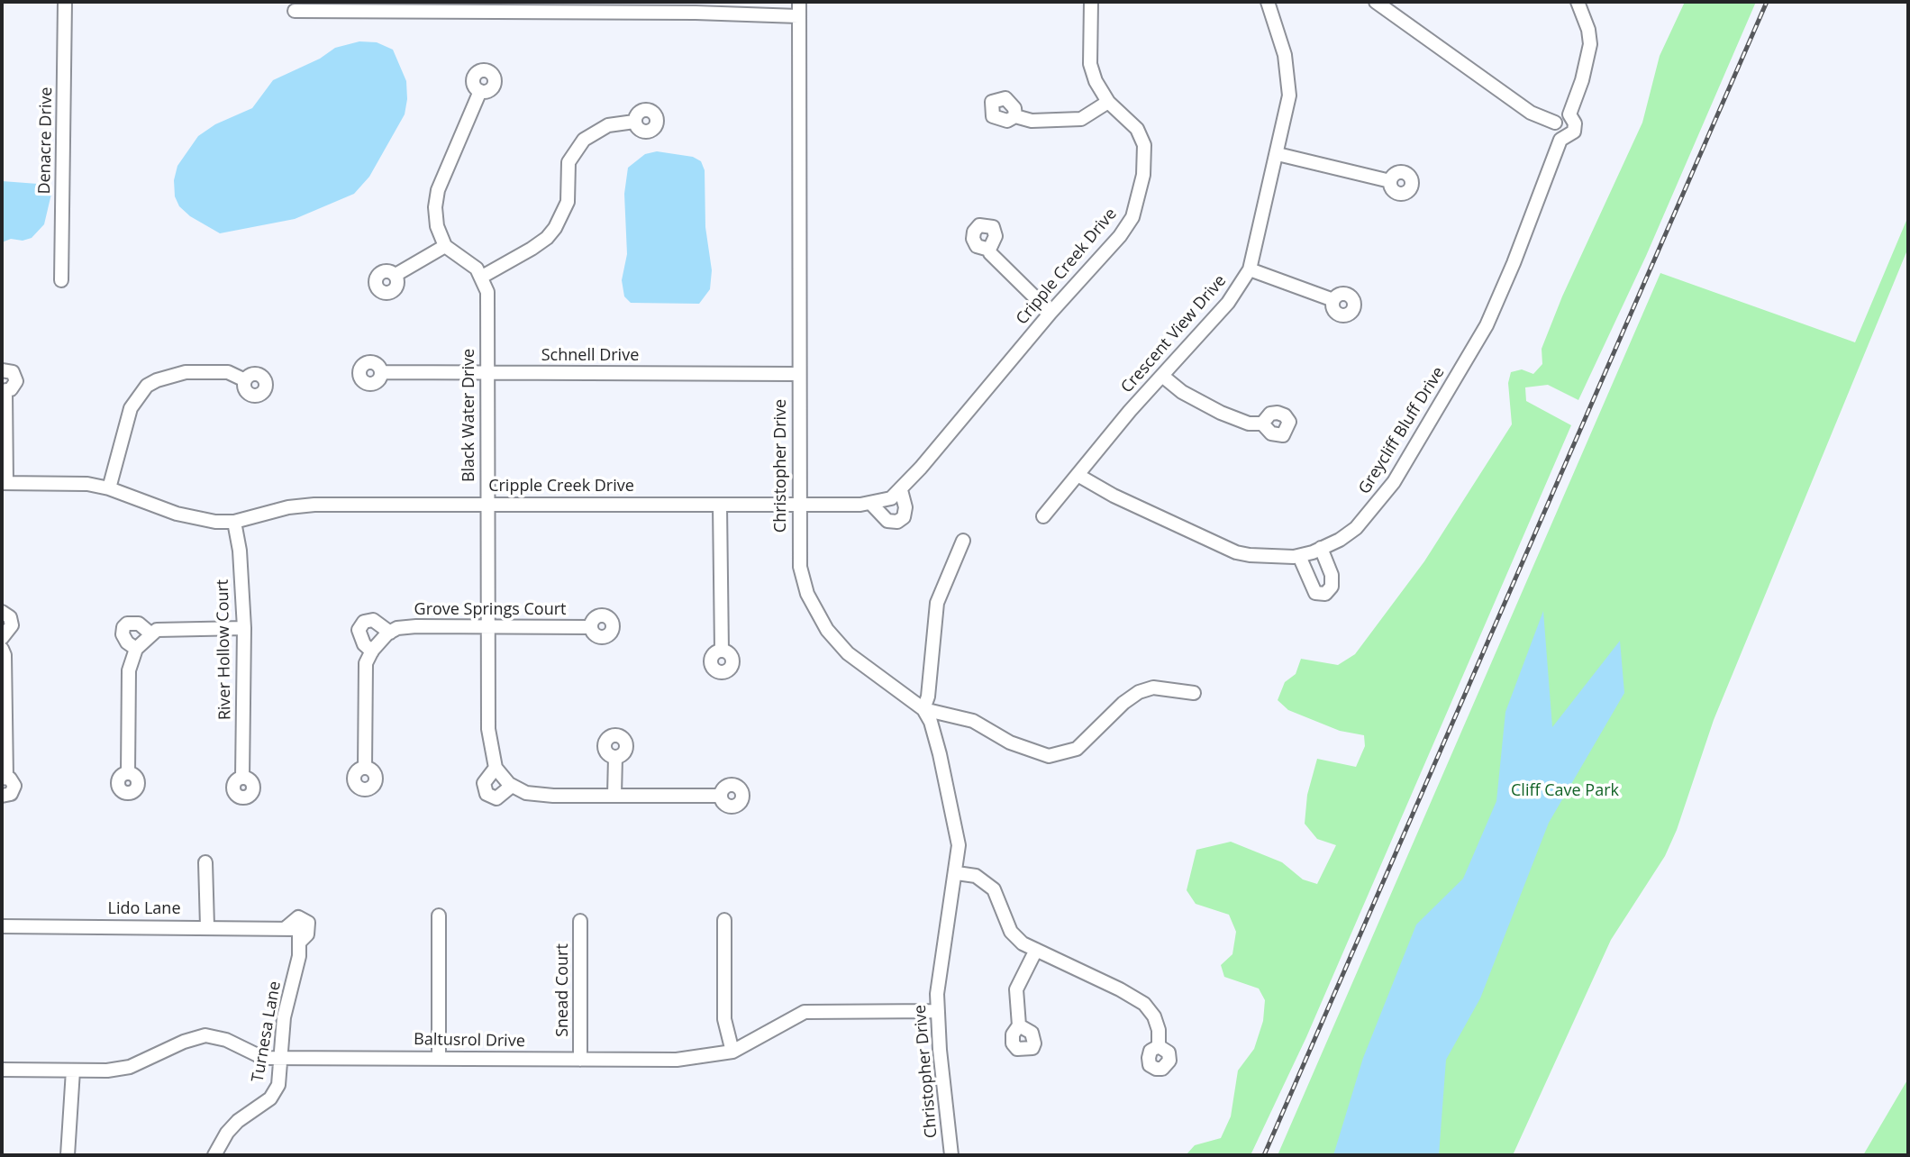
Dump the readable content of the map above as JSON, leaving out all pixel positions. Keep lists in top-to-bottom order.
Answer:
{
  "streets": {
    "street": [
      "Denacre Drive",
      "Cripple Creek Drive",
      "Crescent View Drive",
      "Schnell Drive",
      "Black Water Drive",
      "Greycliff Bluff Drive",
      "Christopher Drive",
      "Grove Springs Court",
      "River Hollow Court",
      "Lido Lane",
      "Snead Court",
      "Turnesa Lane",
      "Baltusrol Drive"
    ]
  },
  "crossings": [
    ["Cripple Creek Drive", "Black Water Drive"],
    ["Cripple Creek Drive", "Christopher Drive"],
    ["Cripple Creek Drive", "River Hollow Court"],
    ["Crescent View Drive", "Greycliff Bluff Drive"],
    ["Schnell Drive", "Black Water Drive"],
    ["Schnell Drive", "Christopher Drive"],
    ["Black Water Drive", "Grove Springs Court"],
    ["Christopher Drive", "Baltusrol Drive"],
    ["Lido Lane", "Turnesa Lane"],
    ["Snead Court", "Baltusrol Drive"],
    ["Turnesa Lane", "Baltusrol Drive"]
  ],
  "parks": ["Cliff Cave Park"]
}
